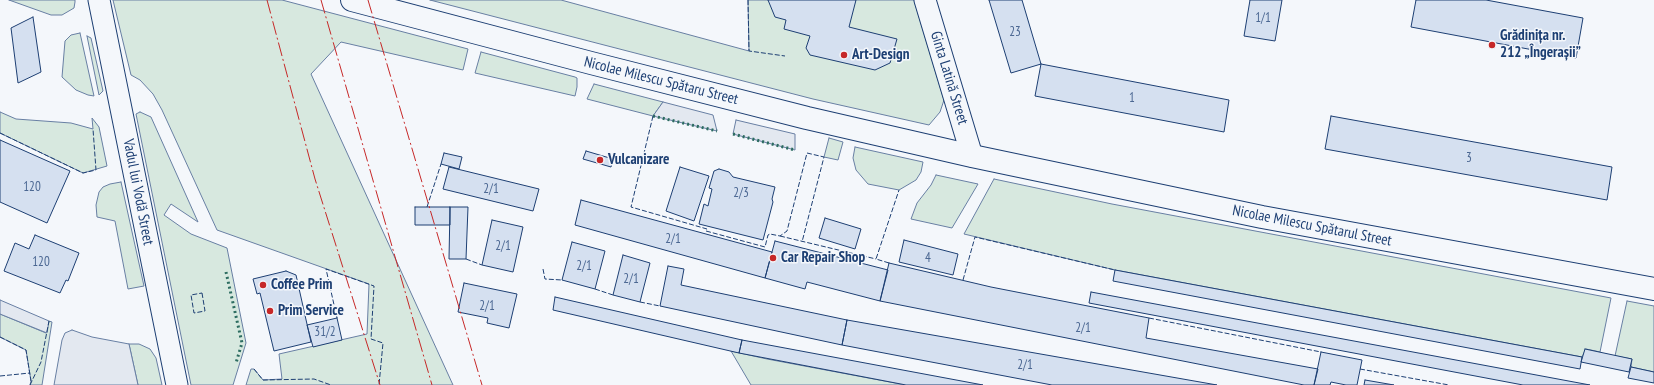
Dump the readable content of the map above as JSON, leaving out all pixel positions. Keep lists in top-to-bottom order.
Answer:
{
  "streets": {
    "main road": [
      "Ginta Latină Street",
      "Nicolae Milescu Spătaru Street",
      "Vadul lui Vodă Street",
      "Nicolae Milescu Spătarul Street"
    ]
  },
  "crossings": [
    ["Ginta Latină Street", "Nicolae Milescu Spătaru Street"],
    ["Ginta Latină Street", "Nicolae Milescu Spătarul Street"],
    ["Nicolae Milescu Spătaru Street", "Nicolae Milescu Spătarul Street"]
  ],
  "places": [
    "Grădinița nr. 212 „Îngerașii”",
    "Art-Design",
    "Vulcanizare",
    "Car Repair Shop",
    "Coffee Prim",
    "Prim Service"
  ],
  "house_numbers": [
    "1/1",
    "23",
    "1",
    "3",
    "120",
    "2/1",
    "2/3",
    "2/1",
    "2/1",
    "4",
    "120",
    "2/1",
    "2/1",
    "2/1",
    "2/1",
    "31/2",
    "2/1"
  ]
}
